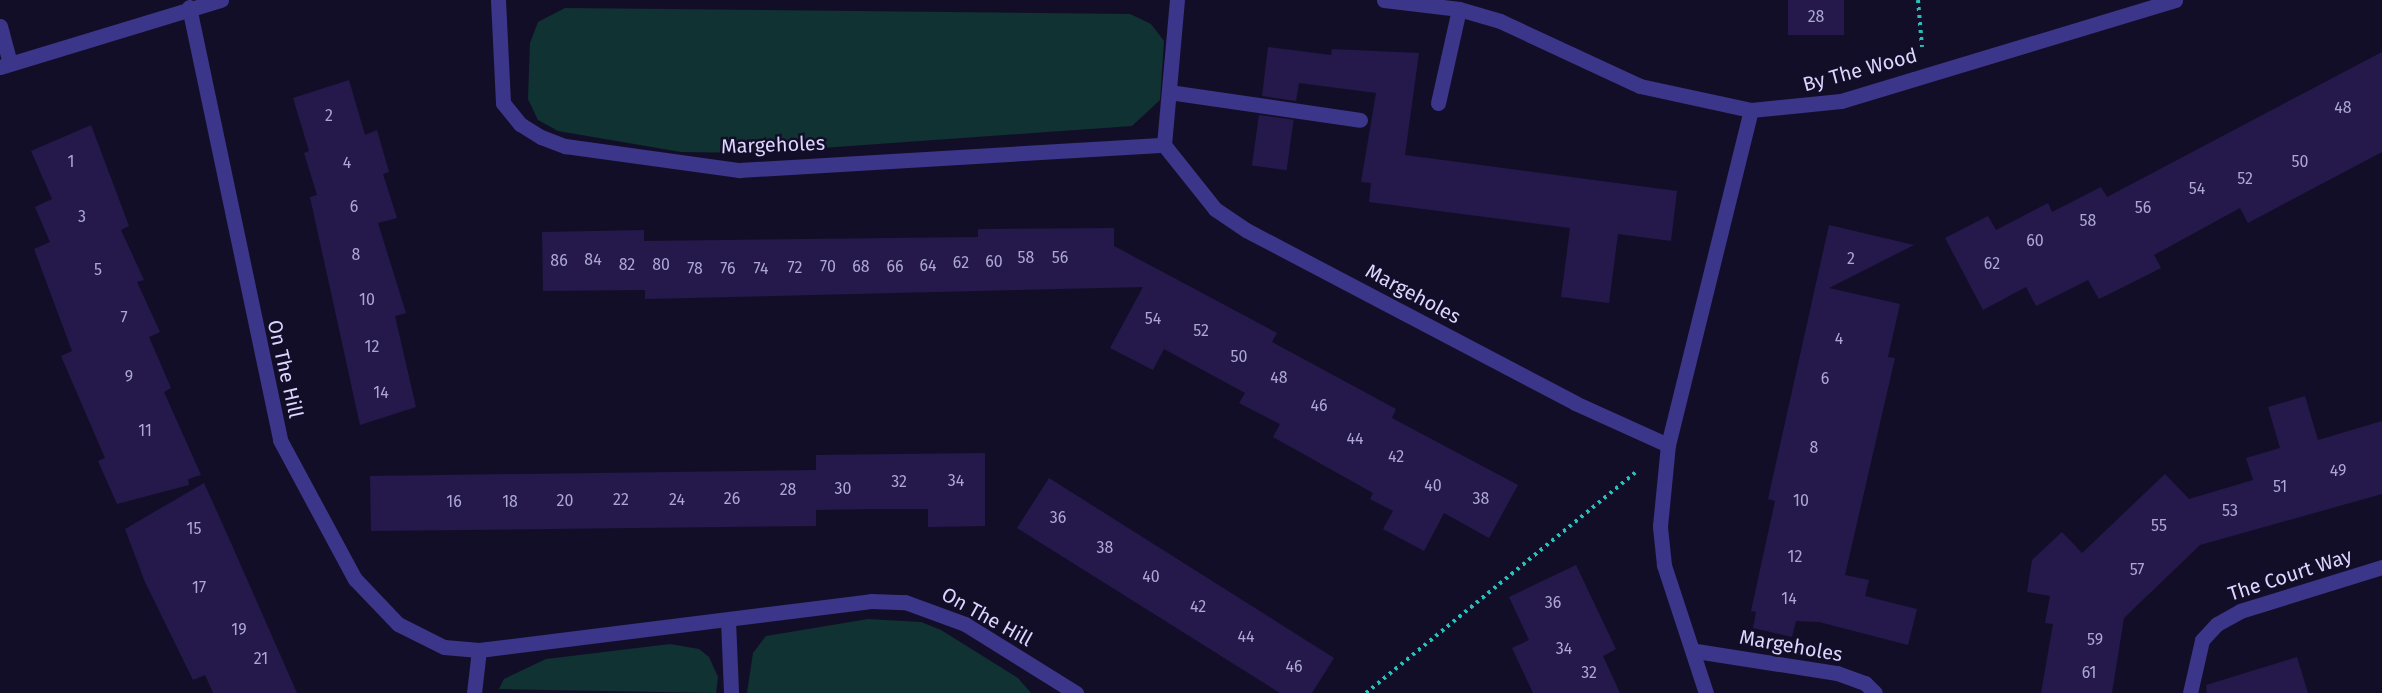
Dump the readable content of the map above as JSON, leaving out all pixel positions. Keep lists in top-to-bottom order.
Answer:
{
  "streets": {
    "street": [
      "By The Wood",
      "Margeholes",
      "On The Hill",
      "The Court Way"
    ]
  },
  "house_numbers": [
    "28",
    "48",
    "2",
    "1",
    "50",
    "4",
    "52",
    "54",
    "6",
    "56",
    "3",
    "58",
    "60",
    "8",
    "58",
    "56",
    "2",
    "84",
    "86",
    "60",
    "62",
    "62",
    "82",
    "80",
    "64",
    "70",
    "68",
    "66",
    "72",
    "78",
    "76",
    "74",
    "5",
    "10",
    "7",
    "54",
    "52",
    "4",
    "12",
    "50",
    "9",
    "48",
    "6",
    "14",
    "46",
    "11",
    "44",
    "8",
    "42",
    "49",
    "34",
    "32",
    "40",
    "51",
    "30",
    "28",
    "26",
    "38",
    "22",
    "24",
    "20",
    "10",
    "16",
    "18",
    "53",
    "36",
    "55",
    "15",
    "38",
    "12",
    "57",
    "40",
    "17",
    "14",
    "36",
    "42",
    "19",
    "44",
    "59",
    "34",
    "21",
    "46",
    "32",
    "61"
  ]
}
